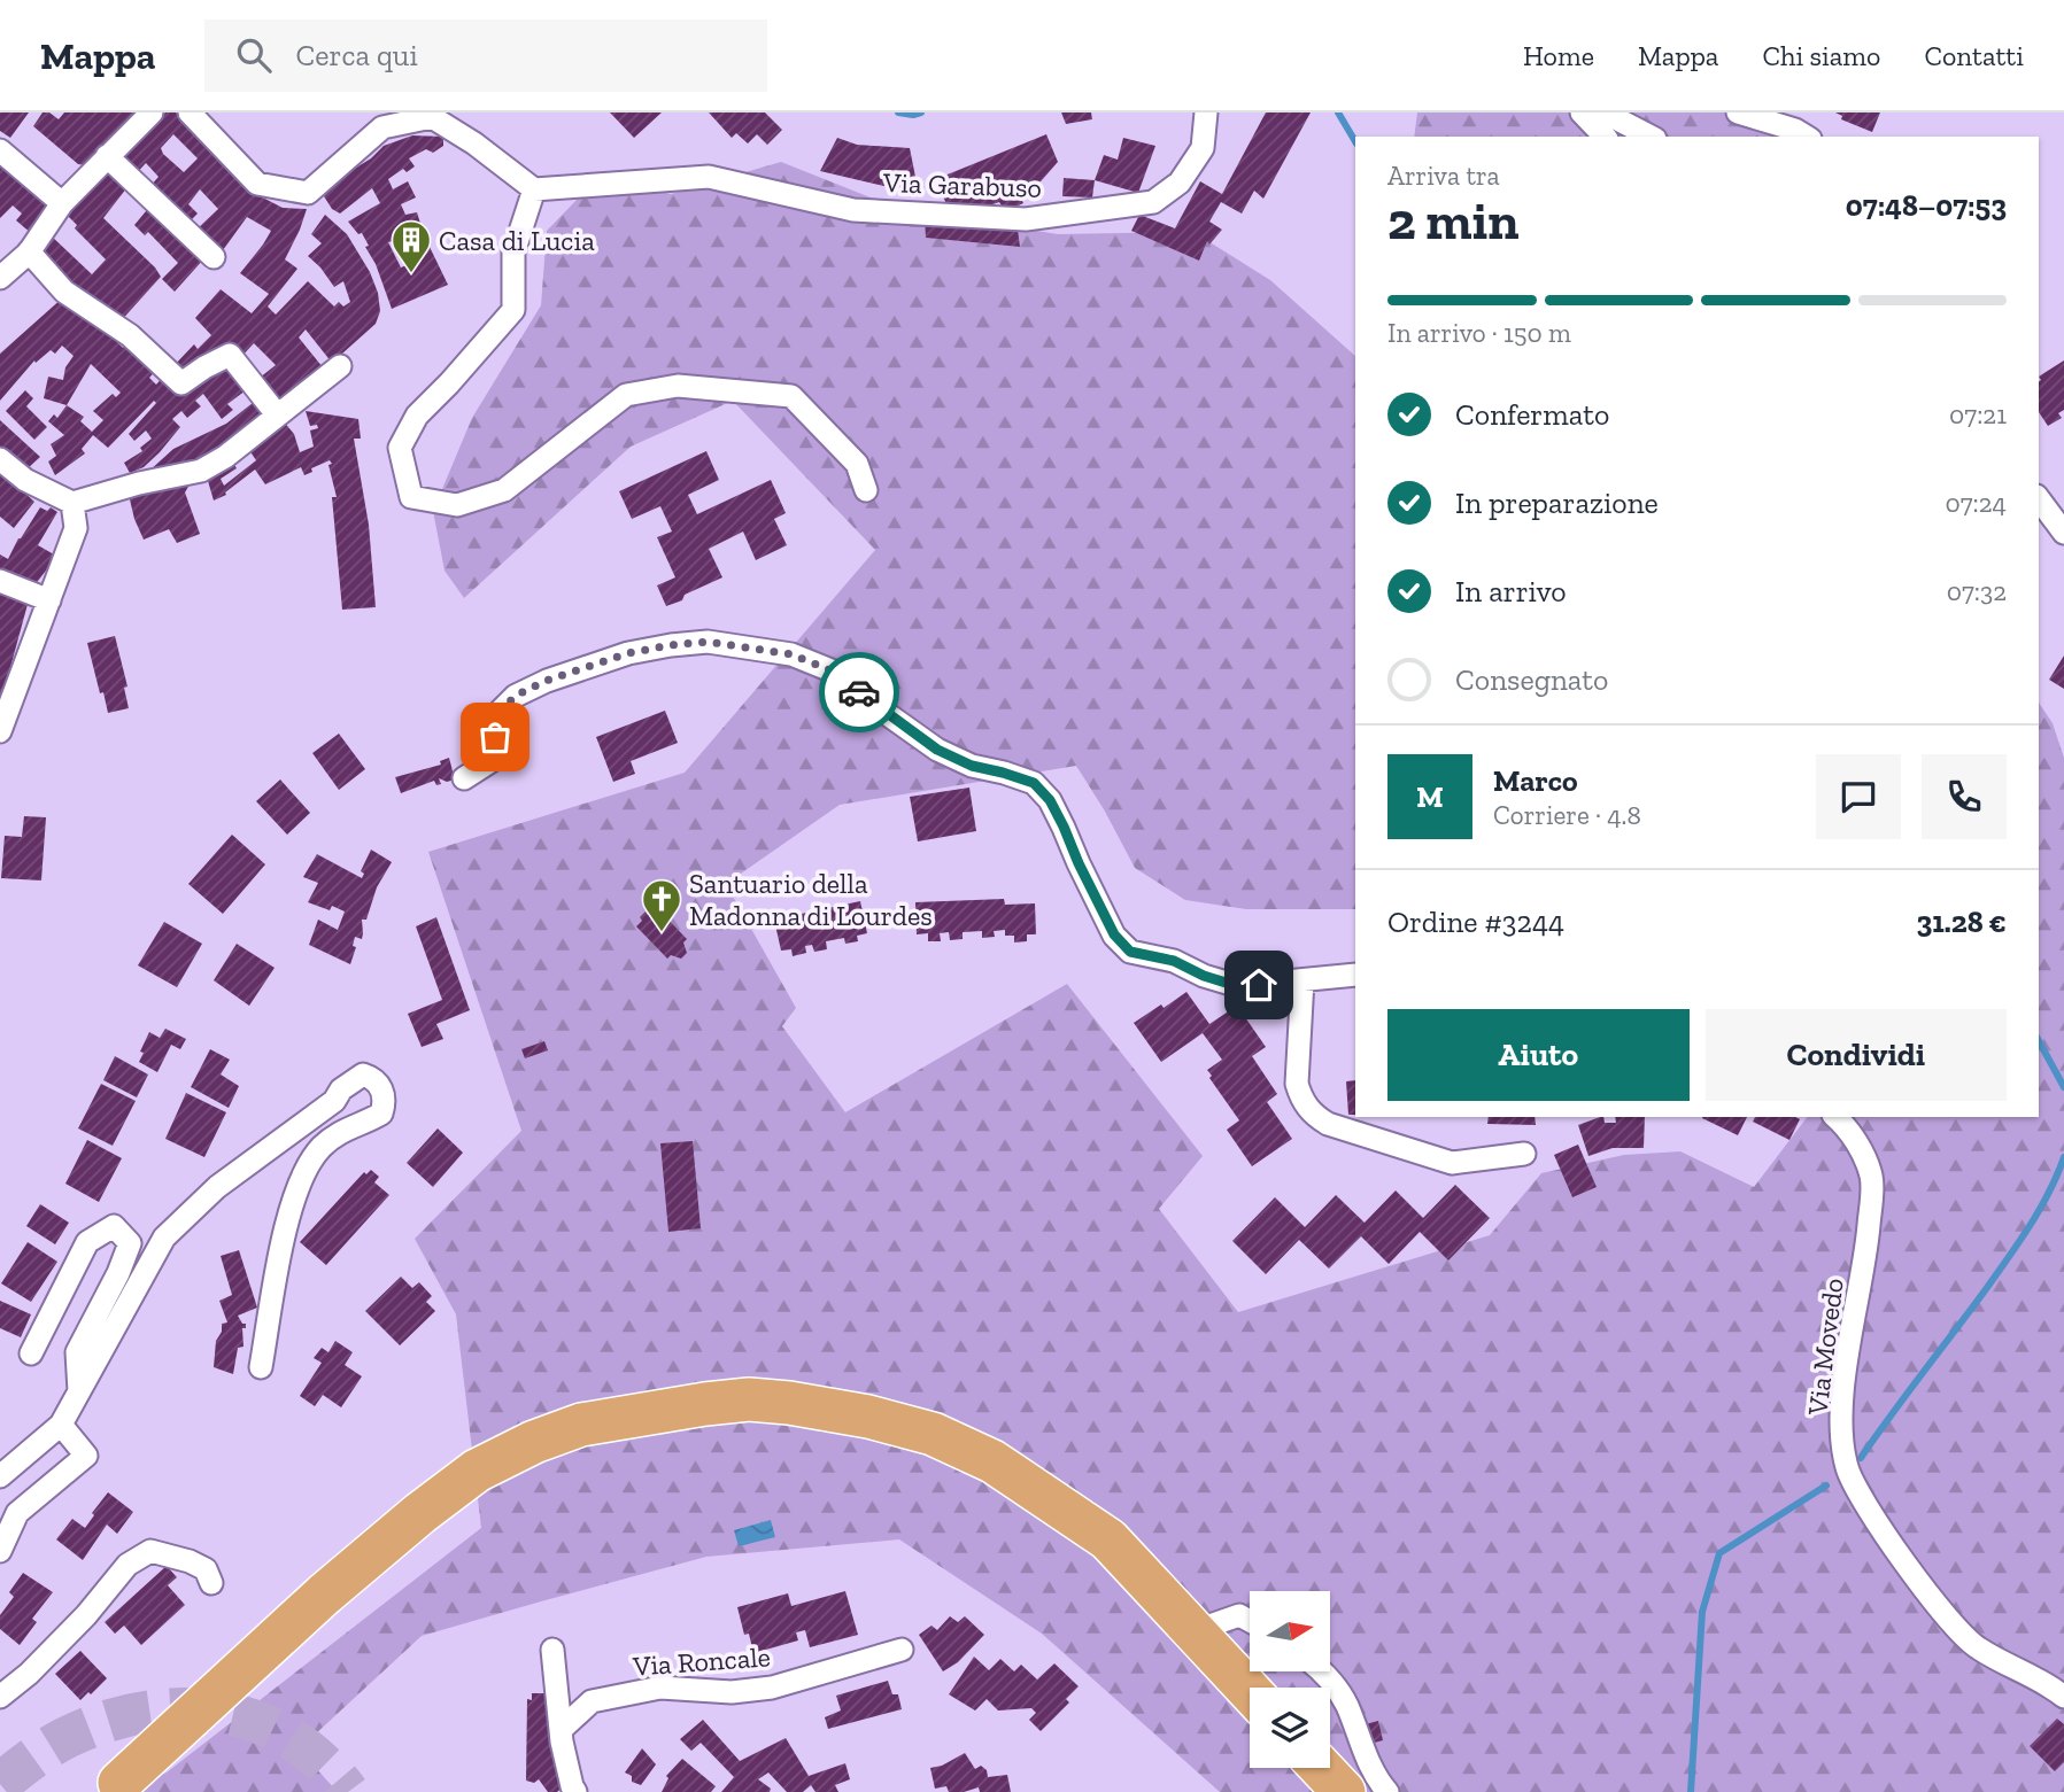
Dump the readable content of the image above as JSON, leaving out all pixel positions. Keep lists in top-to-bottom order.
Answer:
{
  "streets": {
    "street": ["Via Garabuso", "Via Movedo", "Via Roncale"]
  },
  "places": {
    "building": ["Casa di Lucia"],
    "church": ["Santuario della Madonna di Lourdes"]
  },
  "north": "right",
  "page": {
    "header": "Mappa",
    "search": "Cerca qui",
    "nav": [
      "Home",
      "Mappa",
      "Chi siamo",
      "Contatti"
    ],
    "heading": ["2 min", "Arriva tra", "07:48–07:53"],
    "panel": [
      "Marco",
      "Corriere · 4.8",
      "Ordine #3244",
      "31.28 €"
    ],
    "bar": "In arrivo · 150 m",
    "list": [
      ["Confermato", "07:21"],
      ["In preparazione", "07:24"],
      ["In arrivo", "07:32"],
      "Consegnato"
    ],
    "round": "M",
    "buttons": ["Aiuto", "Condividi"]
  }
}
